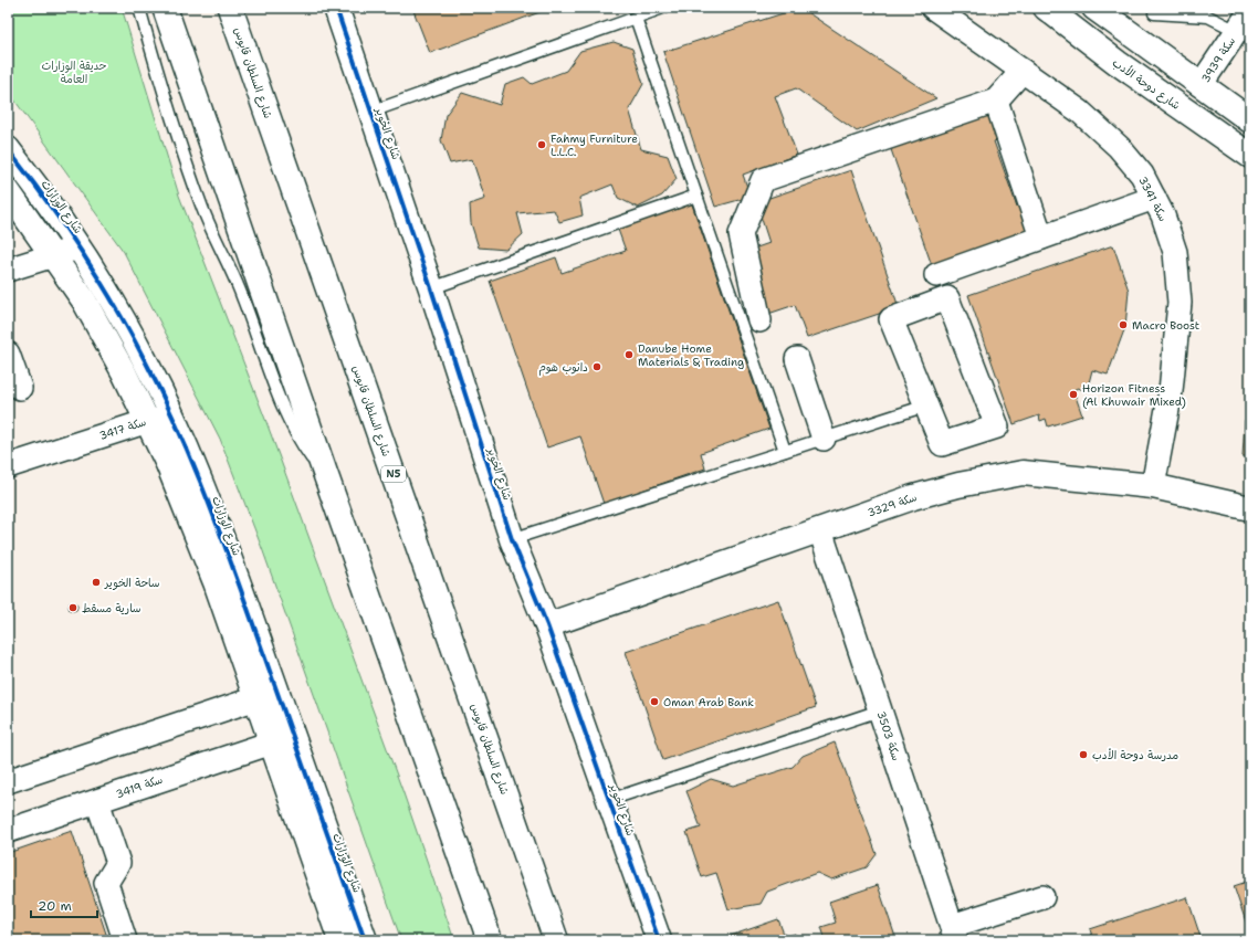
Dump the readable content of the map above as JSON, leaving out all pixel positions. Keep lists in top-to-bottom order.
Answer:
{
  "streets": {
    "main road": [
      "شارع السلطان قابوس",
      "شارع دوحة الأدب",
      "شارع الخوير",
      "شارع الوزارات",
      "N5",
      "سكة 3329"
    ],
    "street": [
      "سكة 3939",
      "سكة 3341",
      "سكة 3417",
      "سكة 3503",
      "سكة 3419"
    ]
  },
  "crossings": [
    ["شارع الخوير", "سكة 3329"],
    ["سكة 3341", "سكة 3329"],
    ["شارع الوزارات", "سكة 3417"],
    ["سكة 3329", "سكة 3503"]
  ],
  "parks": ["حديقة الوزارات العامة"],
  "places": [
    "Fahmy Furniture L.L.C.",
    "Macro Boost",
    "Danube Home Materials & Trading",
    "دانوب هوم",
    "Horizon Fitness (Al Khuwair Mixed)",
    "ساحة الخوير",
    "سارية مسقط",
    "Oman Arab Bank",
    "مدرسة دوحة الأدب"
  ],
  "scale_bar": "20 m"
}
